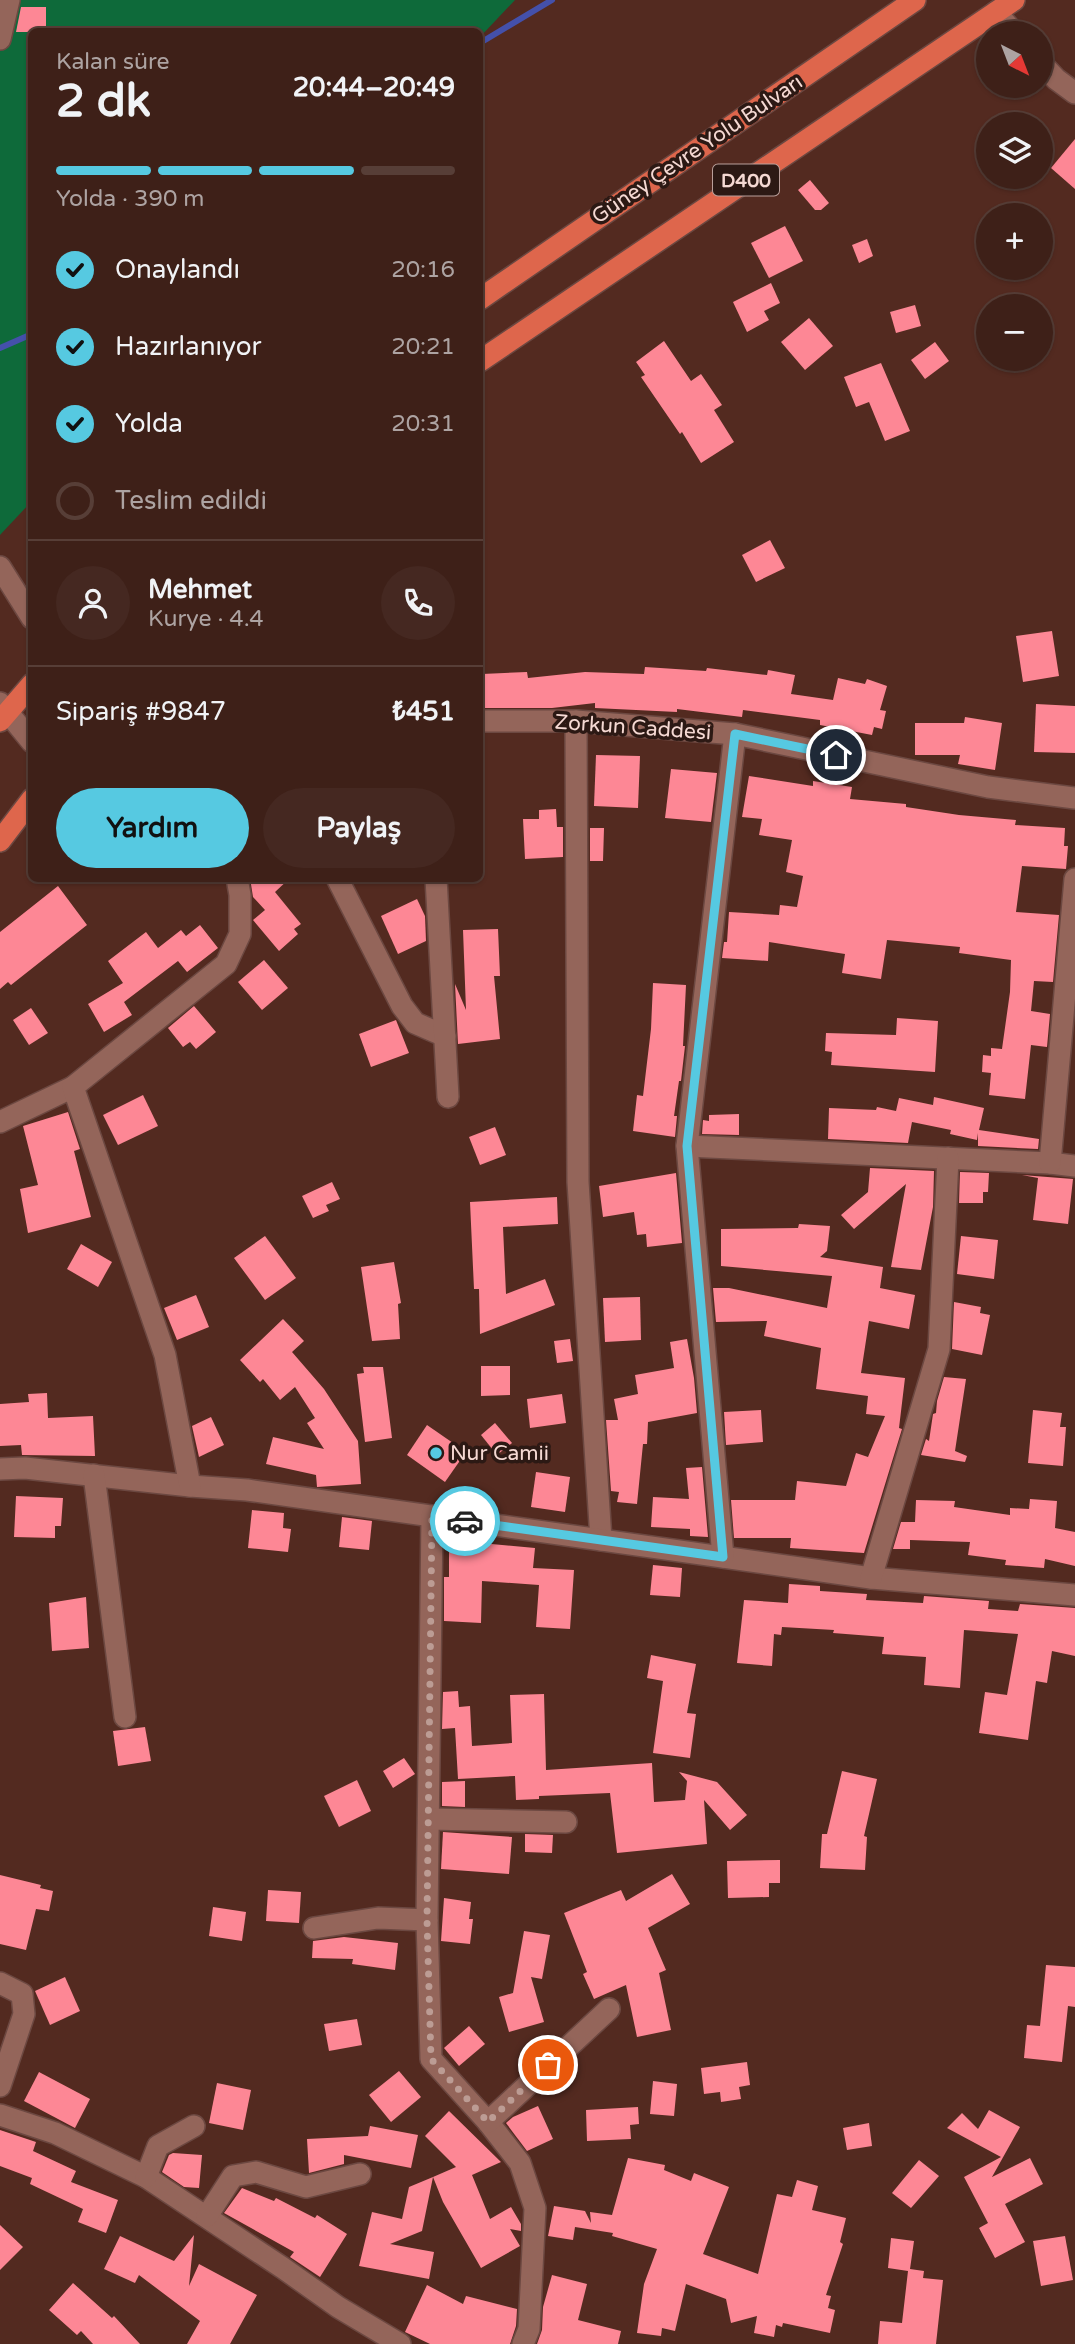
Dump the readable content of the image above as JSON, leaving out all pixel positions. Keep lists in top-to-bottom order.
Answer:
{
  "streets": {
    "highway": ["Güney Çevre Yolu Bulvarı", "D400"],
    "street": ["Zorkun Caddesi"]
  },
  "places": ["Nur Camii"],
  "north": "bottom right",
  "page": {
    "map_buttons": ["+", "−"],
    "heading": ["2 dk", "Kalan süre", "20:44–20:49"],
    "panel": [
      "Mehmet",
      "Kurye · 4.4",
      "Sipariş #9847",
      "₺451"
    ],
    "bar": "Yolda · 390 m",
    "list": [
      ["Onaylandı", "20:16"],
      ["Hazırlanıyor", "20:21"],
      ["Yolda", "20:31"],
      "Teslim edildi"
    ],
    "buttons": ["Yardım", "Paylaş"]
  }
}
